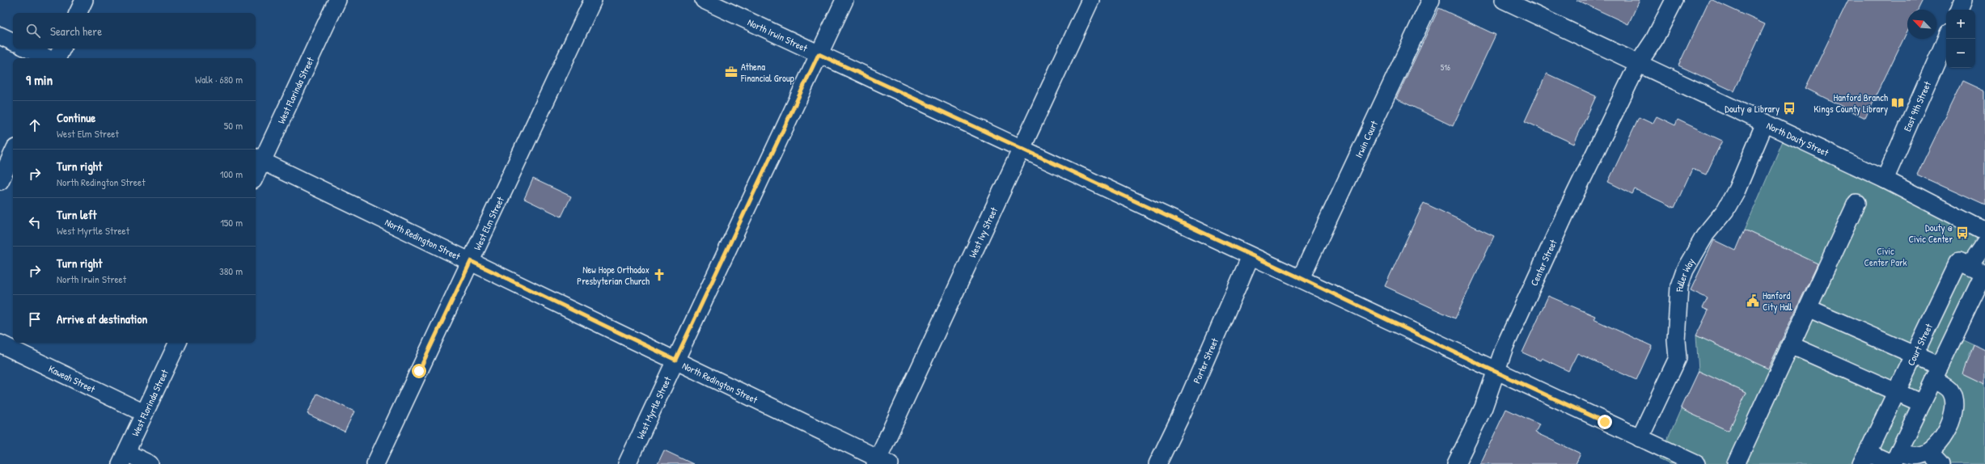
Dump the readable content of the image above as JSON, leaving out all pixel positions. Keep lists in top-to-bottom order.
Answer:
{
  "streets": {
    "street": [
      "North Irwin Street",
      "West Florinda Street",
      "East 9th Street",
      "Irwin Court",
      "North Douty Street",
      "West Elm Street",
      "West Ivy Street",
      "North Redington Street",
      "Center Street",
      "Fuller Way",
      "Court Street",
      "Porter Street",
      "Kaweah Street",
      "West Myrtle Street"
    ]
  },
  "crossings": [
    ["North Irwin Street", "Irwin Court"],
    ["North Irwin Street", "West Ivy Street"],
    ["North Irwin Street", "Center Street"],
    ["North Irwin Street", "Fuller Way"],
    ["North Irwin Street", "Porter Street"],
    ["North Irwin Street", "West Myrtle Street"],
    ["West Florinda Street", "North Redington Street"],
    ["West Florinda Street", "Kaweah Street"],
    ["East 9th Street", "North Douty Street"],
    ["North Douty Street", "Center Street"],
    ["North Douty Street", "Fuller Way"],
    ["West Elm Street", "North Redington Street"],
    ["West Ivy Street", "North Redington Street"],
    ["North Redington Street", "West Myrtle Street"]
  ],
  "parks": ["Civic Center Park"],
  "places": {
    "office": ["Athena Financial Group"],
    "library": ["Hanford Branch Kings County Library"],
    "bus stop": ["Douty @ Library", "Douty @ Civic Center"],
    "church": ["New Hope Orthodox Presbyterian Church"],
    "public building": ["Hanford City Hall"]
  },
  "house_numbers": ["516"],
  "north": "top left",
  "page": {
    "map_buttons": ["+", "−"],
    "search": "Search here",
    "heading": ["9 min", "Walk · 680 m"],
    "list": [
      ["Continue", "West Elm Street", "50 m"],
      ["Turn right", "North Redington Street", "100 m"],
      ["Turn left", "West Myrtle Street", "150 m"],
      ["Turn right", "North Irwin Street", "380 m"],
      "Arrive at destination"
    ]
  }
}
